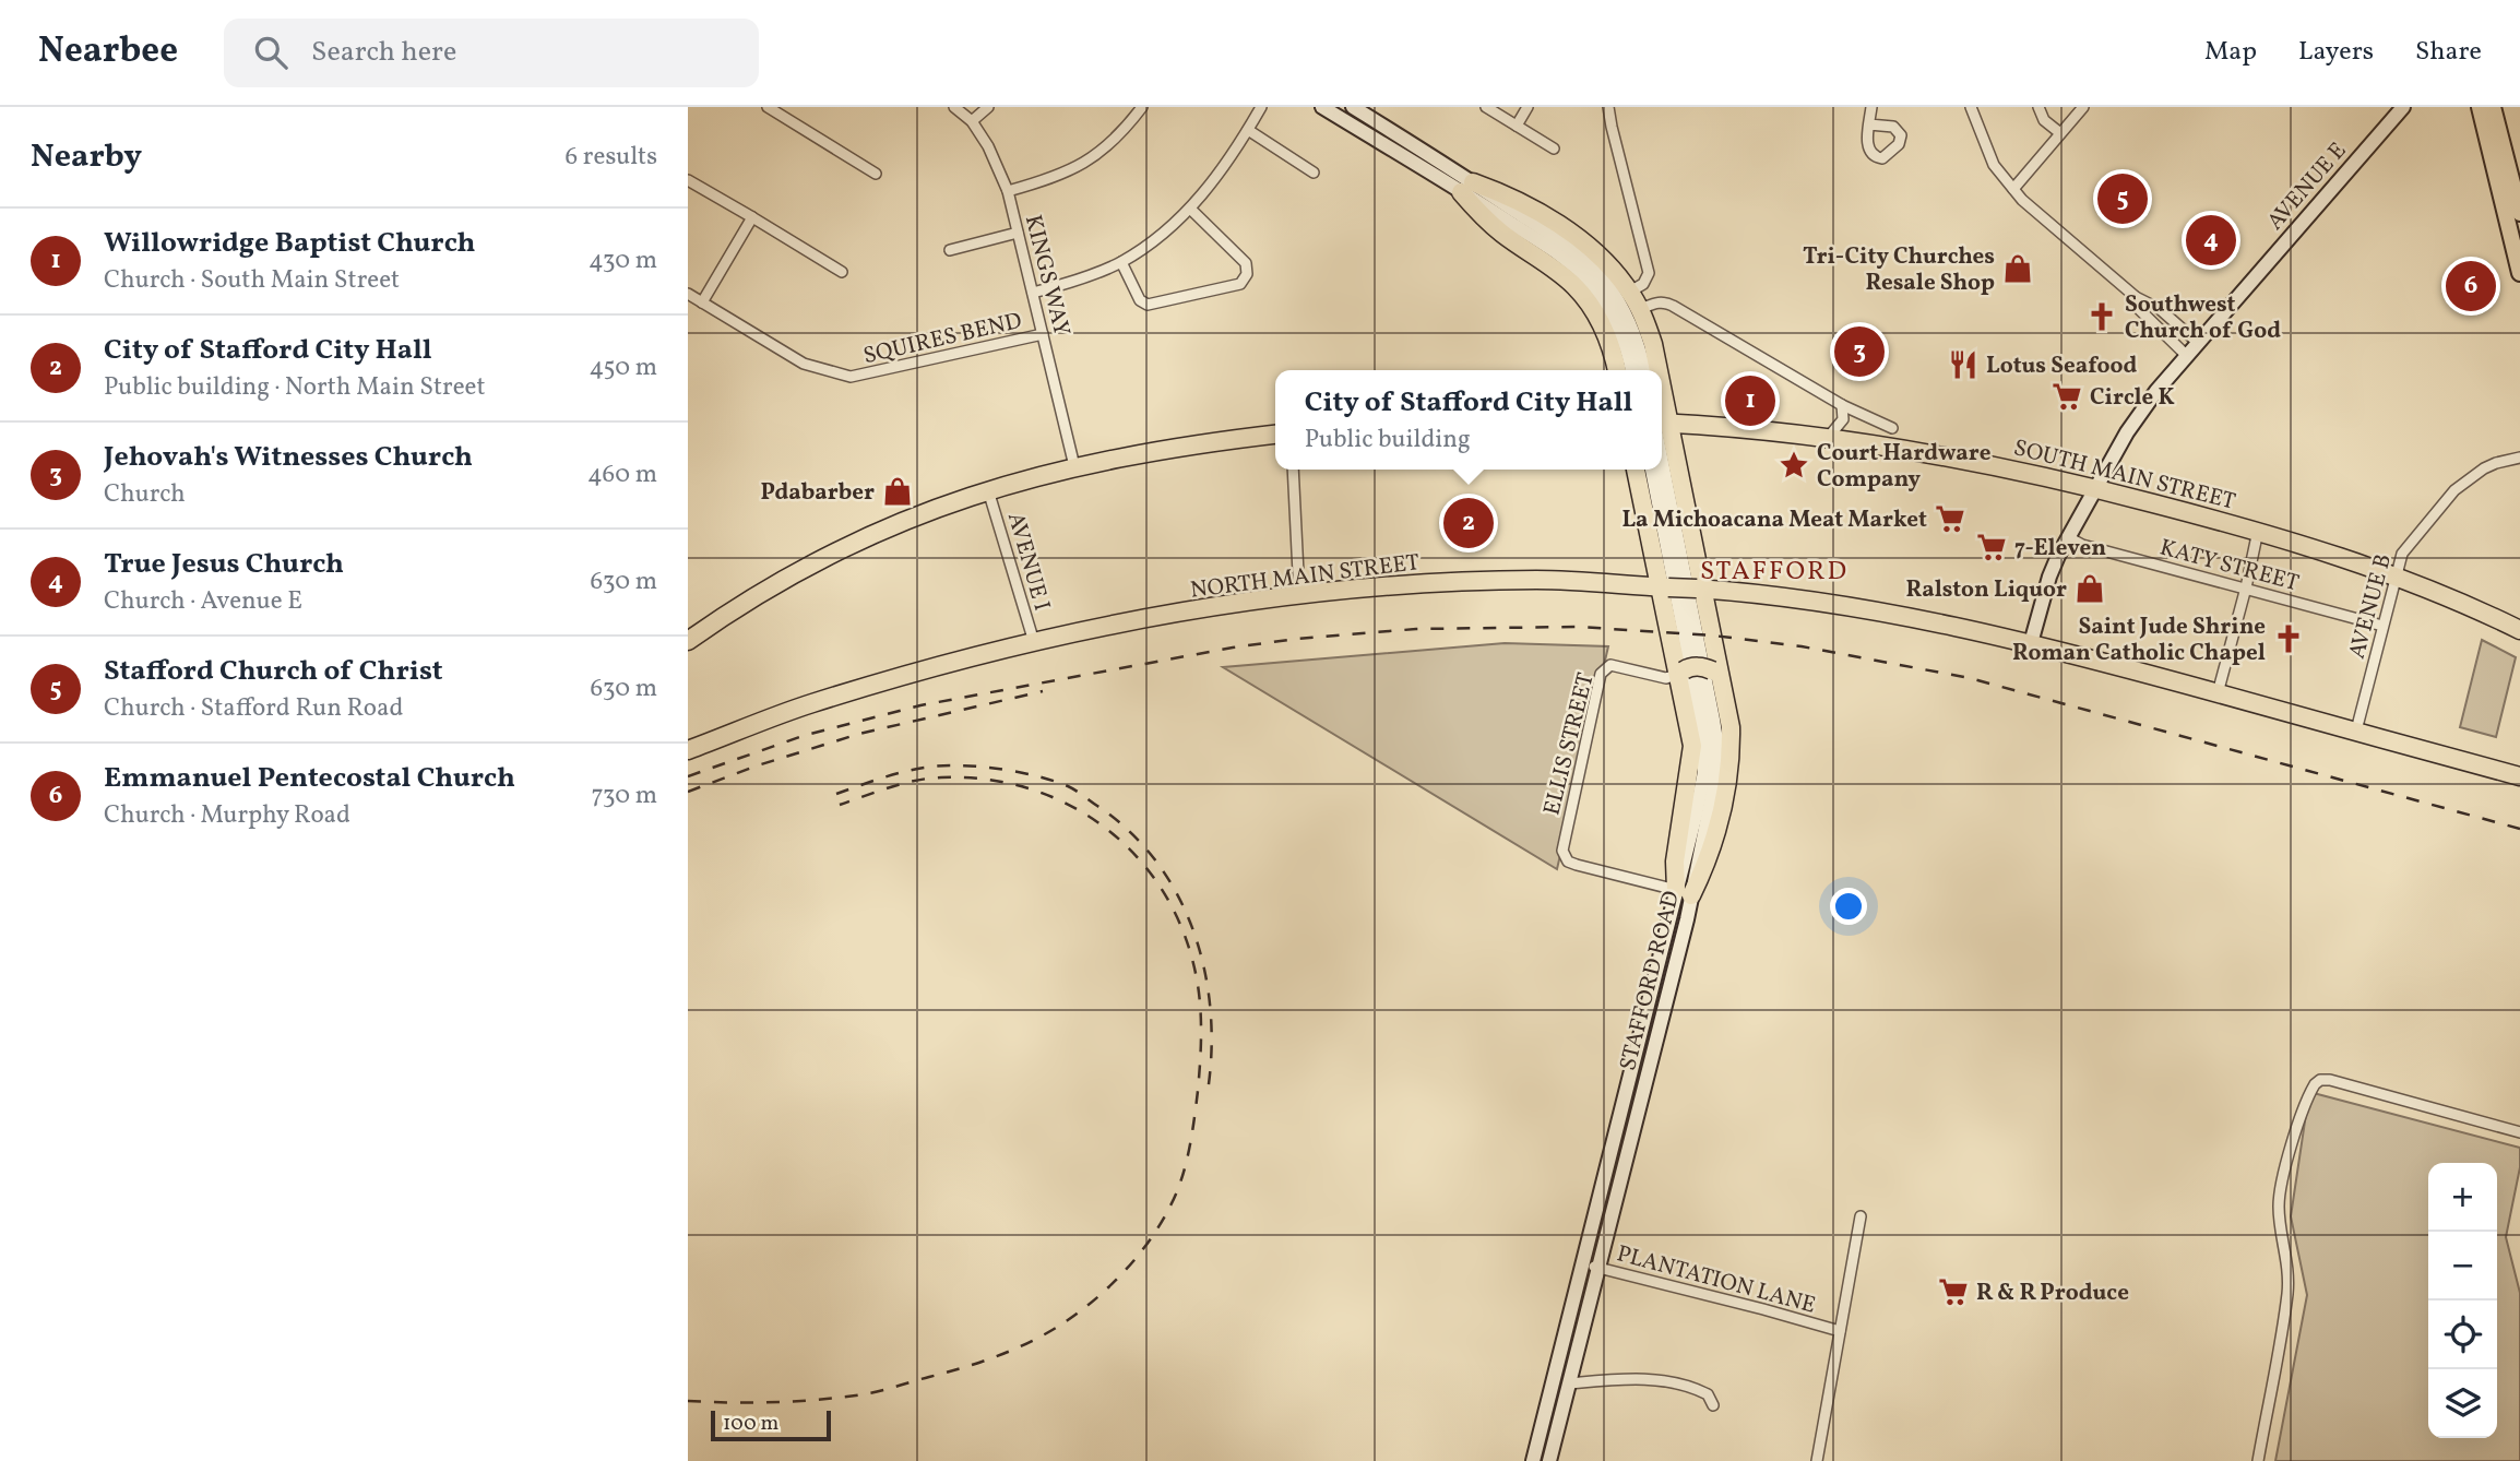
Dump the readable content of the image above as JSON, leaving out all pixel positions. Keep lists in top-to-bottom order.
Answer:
{
  "streets": {
    "highway": ["SOUTH MAIN STREET", "NORTH MAIN STREET"],
    "main road": ["AVENUE E", "STAFFORD ROAD"],
    "street": [
      "KINGS WAY",
      "SQUIRES BEND",
      "AVENUE I",
      "KATY STREET",
      "AVENUE B",
      "ELLIS STREET",
      "PLANTATION LANE"
    ]
  },
  "crossings": [
    ["AVENUE E", "SOUTH MAIN STREET"],
    ["AVENUE E", "KATY STREET"],
    ["AVENUE E", "NORTH MAIN STREET"],
    ["KINGS WAY", "SQUIRES BEND"],
    ["SOUTH MAIN STREET", "AVENUE B"],
    ["AVENUE I", "NORTH MAIN STREET"],
    ["KATY STREET", "AVENUE B"],
    ["NORTH MAIN STREET", "AVENUE B"],
    ["ELLIS STREET", "STAFFORD ROAD"],
    ["STAFFORD ROAD", "PLANTATION LANE"]
  ],
  "districts": ["STAFFORD"],
  "places": {
    "shop": ["Tri-City Churches Resale Shop", "Pdabarber", "Ralston Liquor"],
    "church": ["Southwest Church of God", "Saint Jude Shrine Roman Catholic Chapel"],
    "restaurant": ["Lotus Seafood"],
    "supermarket": [
      "Circle K",
      "La Michoacana Meat Market",
      "7-Eleven",
      "R & R Produce"
    ],
    "place": ["Court Hardware Company"]
  },
  "scale_bar": "100 m",
  "page": {
    "header": "Nearbee",
    "search": "Search here",
    "nav": ["Map", "Layers", "Share"],
    "heading": ["Nearby", "6 results"],
    "pins": [
      "5",
      "4",
      "6",
      "3",
      "1",
      "2"
    ],
    "list": [
      {
        "mark": "1",
        "name": "Willowridge Baptist Church",
        "note": "Church · South Main Street",
        "value": "430 m"
      },
      {
        "mark": "2",
        "name": "City of Stafford City Hall",
        "note": "Public building · North Main Street",
        "value": "450 m"
      },
      {
        "mark": "3",
        "name": "Jehovah's Witnesses Church",
        "note": "Church",
        "value": "460 m"
      },
      {
        "mark": "4",
        "name": "True Jesus Church",
        "note": "Church · Avenue E",
        "value": "630 m"
      },
      {
        "mark": "5",
        "name": "Stafford Church of Christ",
        "note": "Church · Stafford Run Road",
        "value": "630 m"
      },
      {
        "mark": "6",
        "name": "Emmanuel Pentecostal Church",
        "note": "Church · Murphy Road",
        "value": "730 m"
      }
    ],
    "popup": ["City of Stafford City Hall", "Public building"],
    "map_buttons": ["+", "−"],
    "scale": "100 m"
  }
}
